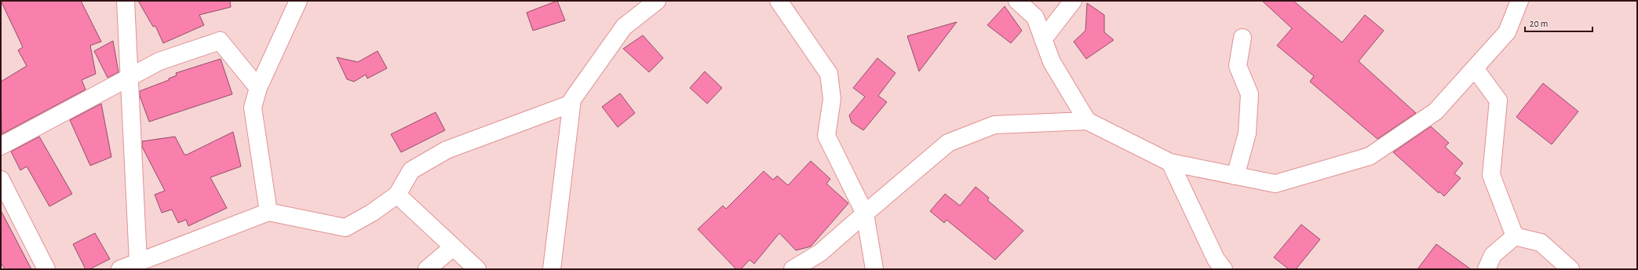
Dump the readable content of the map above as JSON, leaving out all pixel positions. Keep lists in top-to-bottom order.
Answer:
{
  "scale_bar": "20 m"
}
